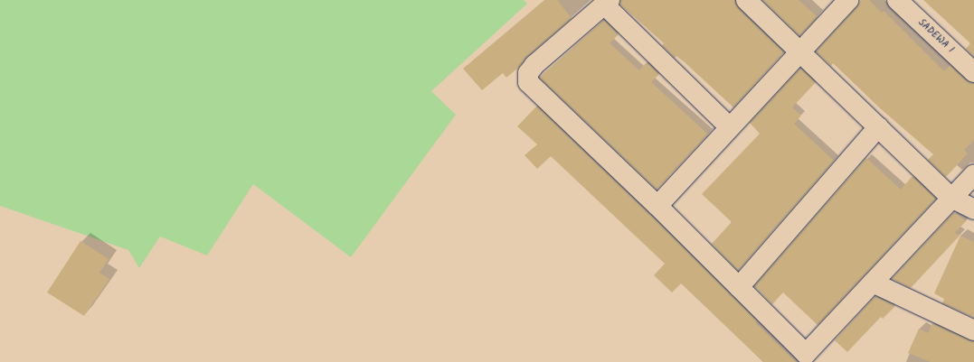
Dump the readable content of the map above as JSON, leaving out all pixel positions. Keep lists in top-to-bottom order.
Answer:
{
  "streets": {
    "street": ["SADEWA I"]
  }
}
